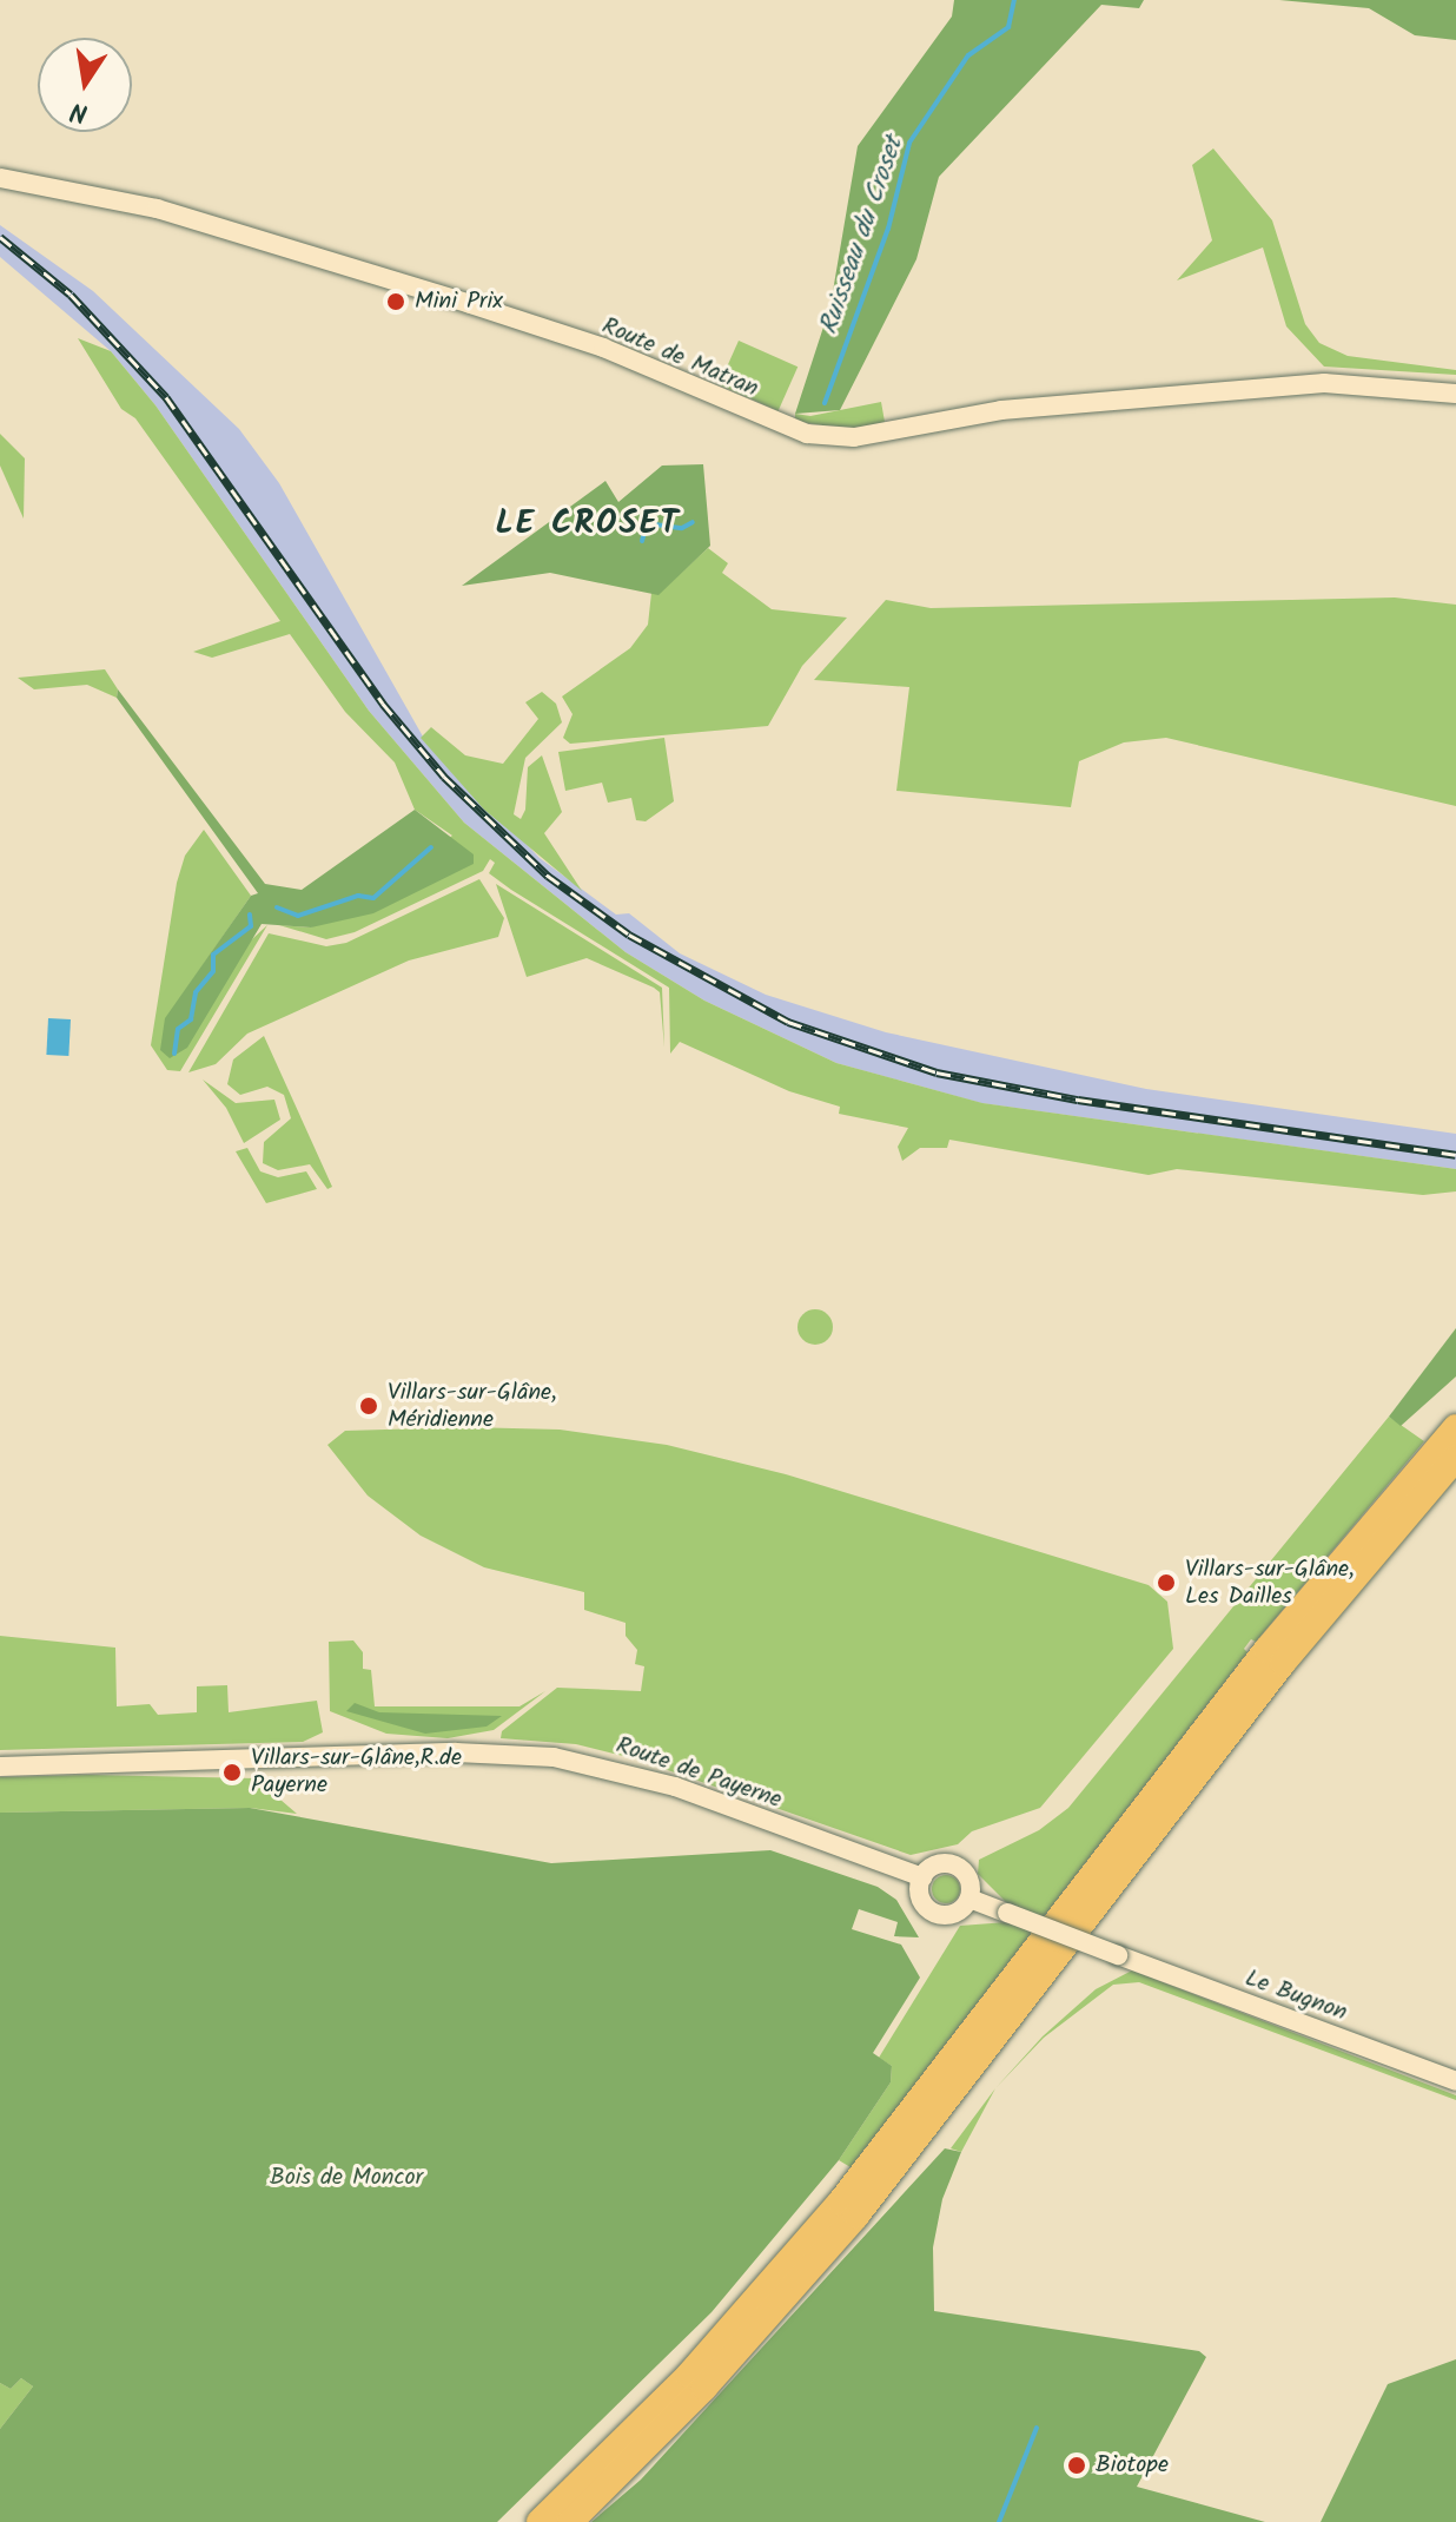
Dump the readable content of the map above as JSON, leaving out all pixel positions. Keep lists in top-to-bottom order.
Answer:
{
  "streets": {
    "main road": ["Route de Matran", "Route de Payerne", "Le Bugnon"]
  },
  "crossings": [
    ["Route de Payerne", "Le Bugnon"]
  ],
  "districts": ["LE CROSET"],
  "water": ["Ruisseau du Croset"],
  "parks": ["Bois de Moncor"],
  "places": [
    "Mini Prix",
    "Villars-sur-Glâne, Méridienne",
    "Villars-sur-Glâne, Les Dailles",
    "Villars-sur-Glâne,R.de Payerne",
    "Biotope"
  ],
  "north": "bottom"
}
